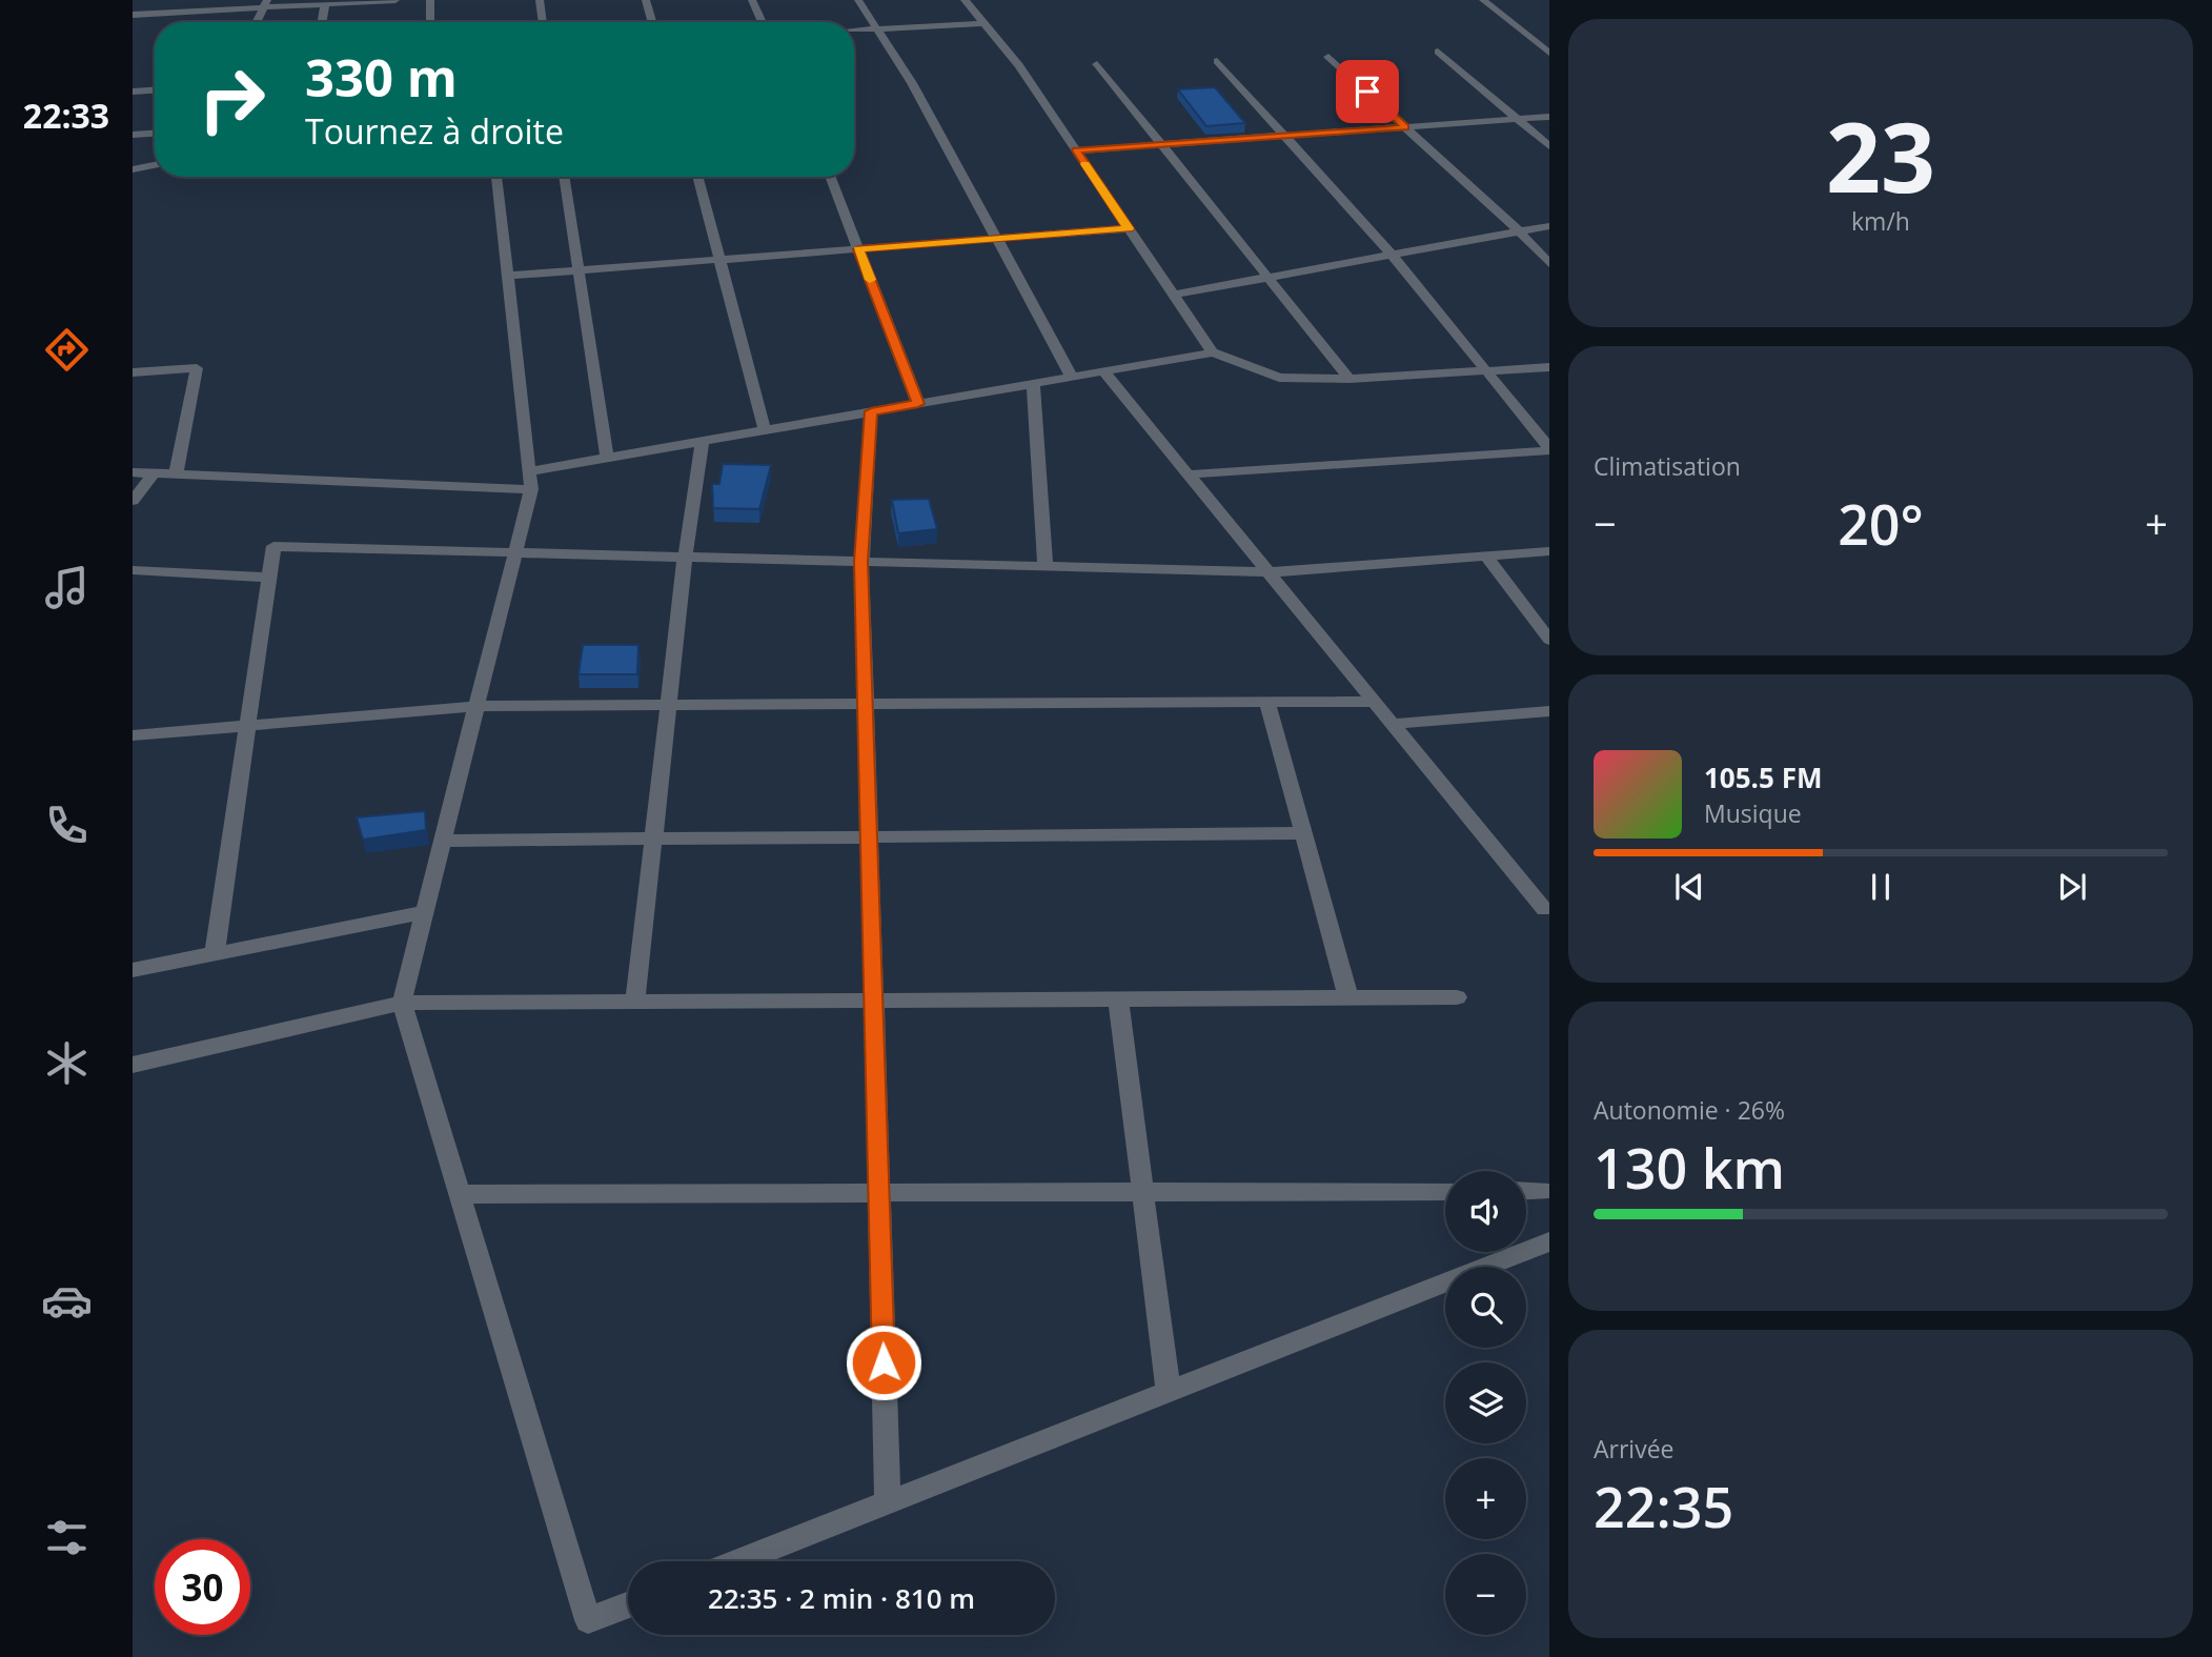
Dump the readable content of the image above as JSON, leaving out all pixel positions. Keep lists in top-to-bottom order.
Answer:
{
  "page": {
    "tabs": "22:33",
    "tile": [
      ["23", "km/h"],
      "Climatisation",
      ["Autonomie · 26%", "130 km"],
      ["Arrivée", "22:35"]
    ],
    "turn": ["330 m", "Tournez à droite"],
    "heat": ["−", "20°", "+"],
    "song": ["105.5 FM", "Musique"],
    "map_buttons": ["+", "−"],
    "limit": "30",
    "trip": "22:35 · 2 min · 810 m"
  }
}
